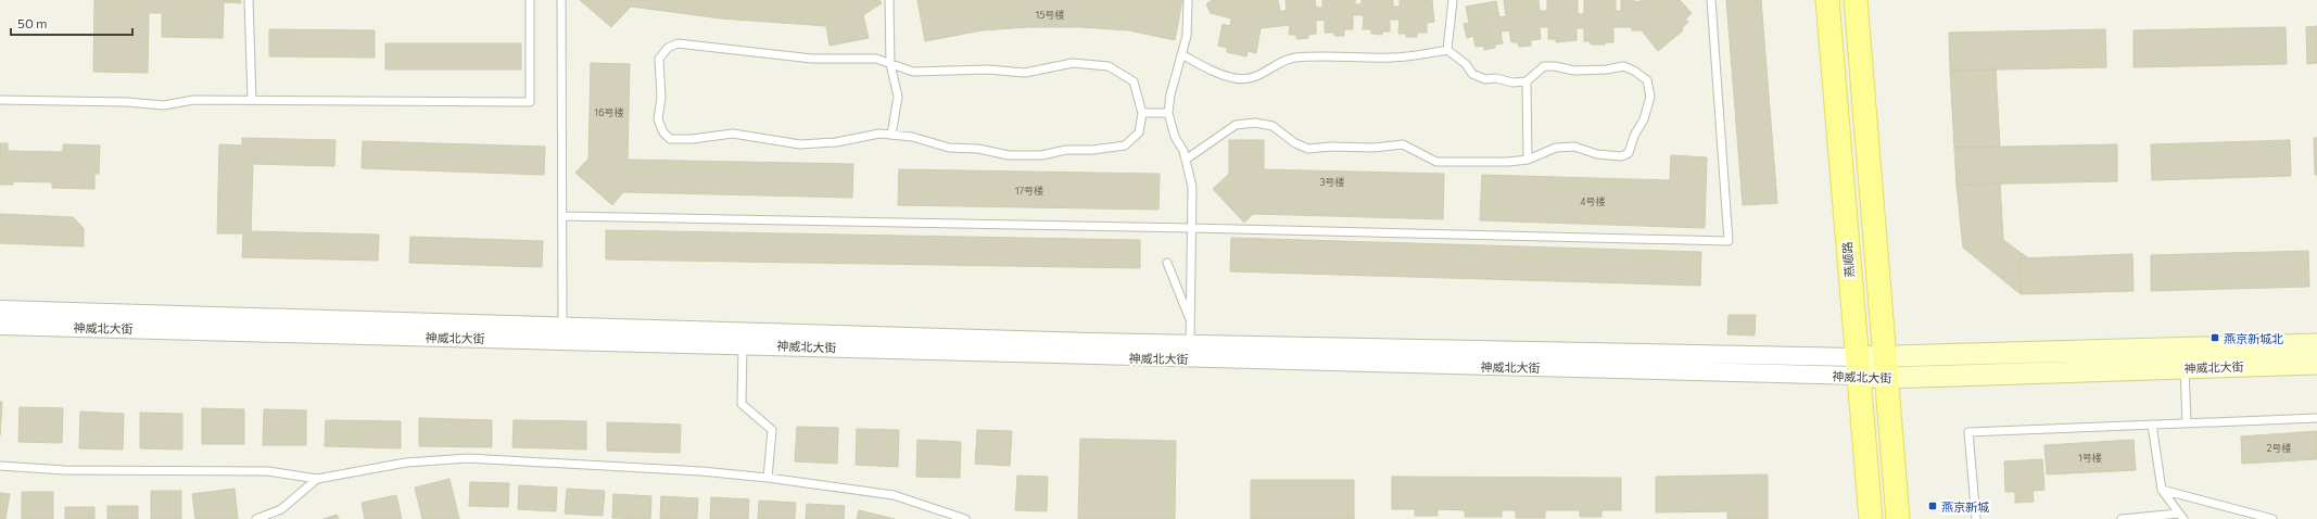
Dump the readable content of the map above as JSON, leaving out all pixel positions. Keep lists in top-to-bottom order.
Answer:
{
  "streets": {
    "main road": ["燕顺路", "神威北大街"]
  },
  "crossings": [
    ["燕顺路", "神威北大街"]
  ],
  "places": {
    "transit": ["燕京新城北", "燕京新城"]
  },
  "house_numbers": [
    "15号楼",
    "16号楼",
    "3号楼",
    "17号楼",
    "4号楼",
    "2号楼",
    "1号楼"
  ],
  "scale_bar": "50 m"
}
